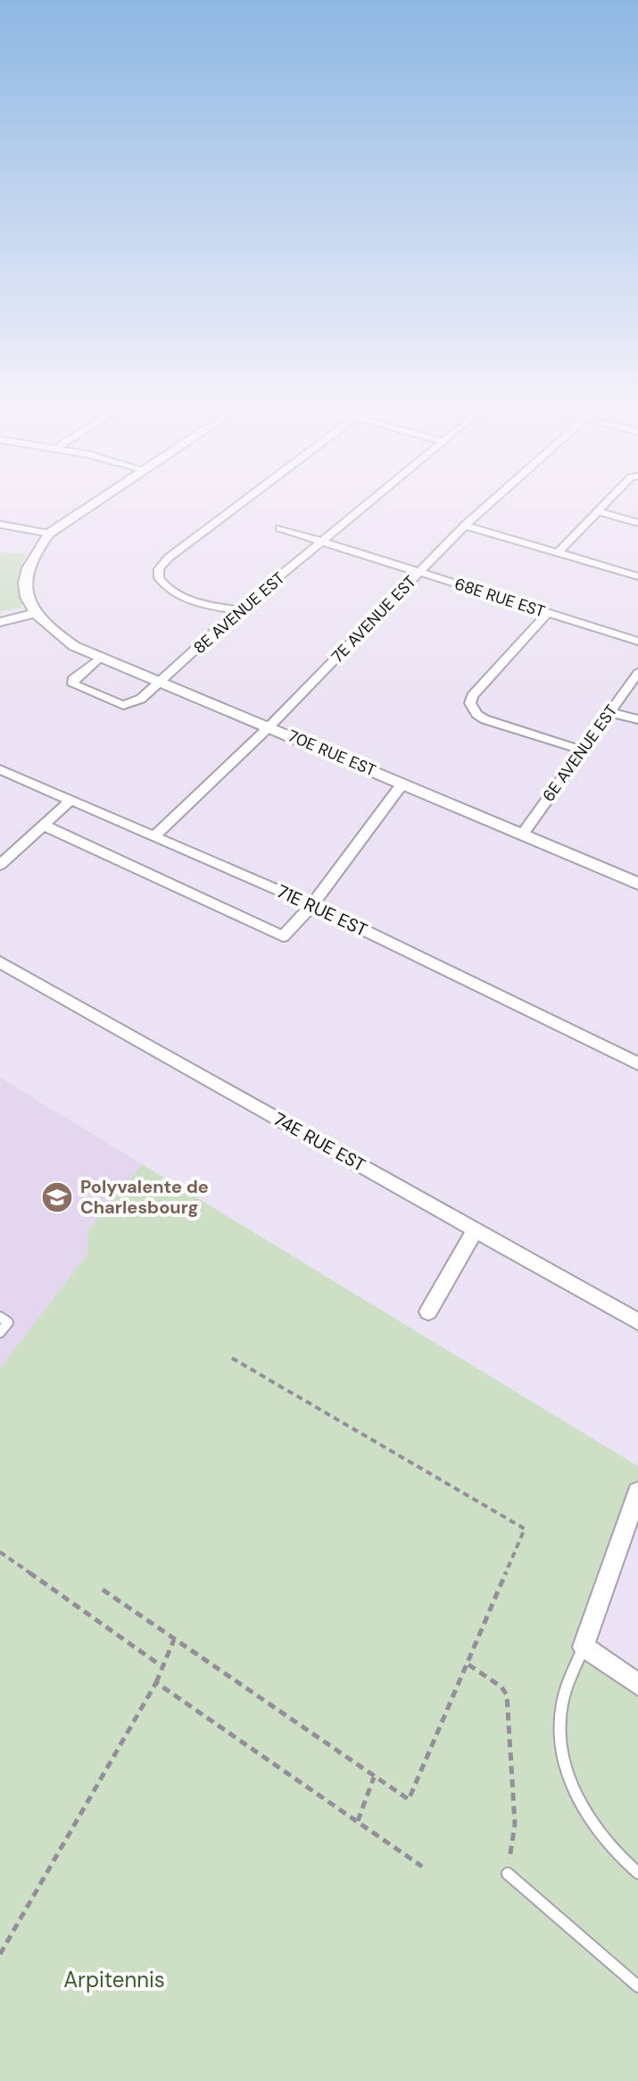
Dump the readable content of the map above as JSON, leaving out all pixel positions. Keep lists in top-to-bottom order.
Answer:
{
  "streets": {
    "street": [
      "68E RUE EST",
      "8E AVENUE EST",
      "7E AVENUE EST",
      "70E RUE EST",
      "6E AVENUE EST",
      "71E RUE EST",
      "74E RUE EST"
    ]
  },
  "crossings": [
    ["68E RUE EST", "8E AVENUE EST"],
    ["68E RUE EST", "7E AVENUE EST"],
    ["8E AVENUE EST", "70E RUE EST"],
    ["7E AVENUE EST", "70E RUE EST"],
    ["7E AVENUE EST", "71E RUE EST"],
    ["70E RUE EST", "6E AVENUE EST"]
  ],
  "parks": ["Arpitennis"],
  "places": {
    "school or university": ["Polyvalente de Charlesbourg"]
  }
}
